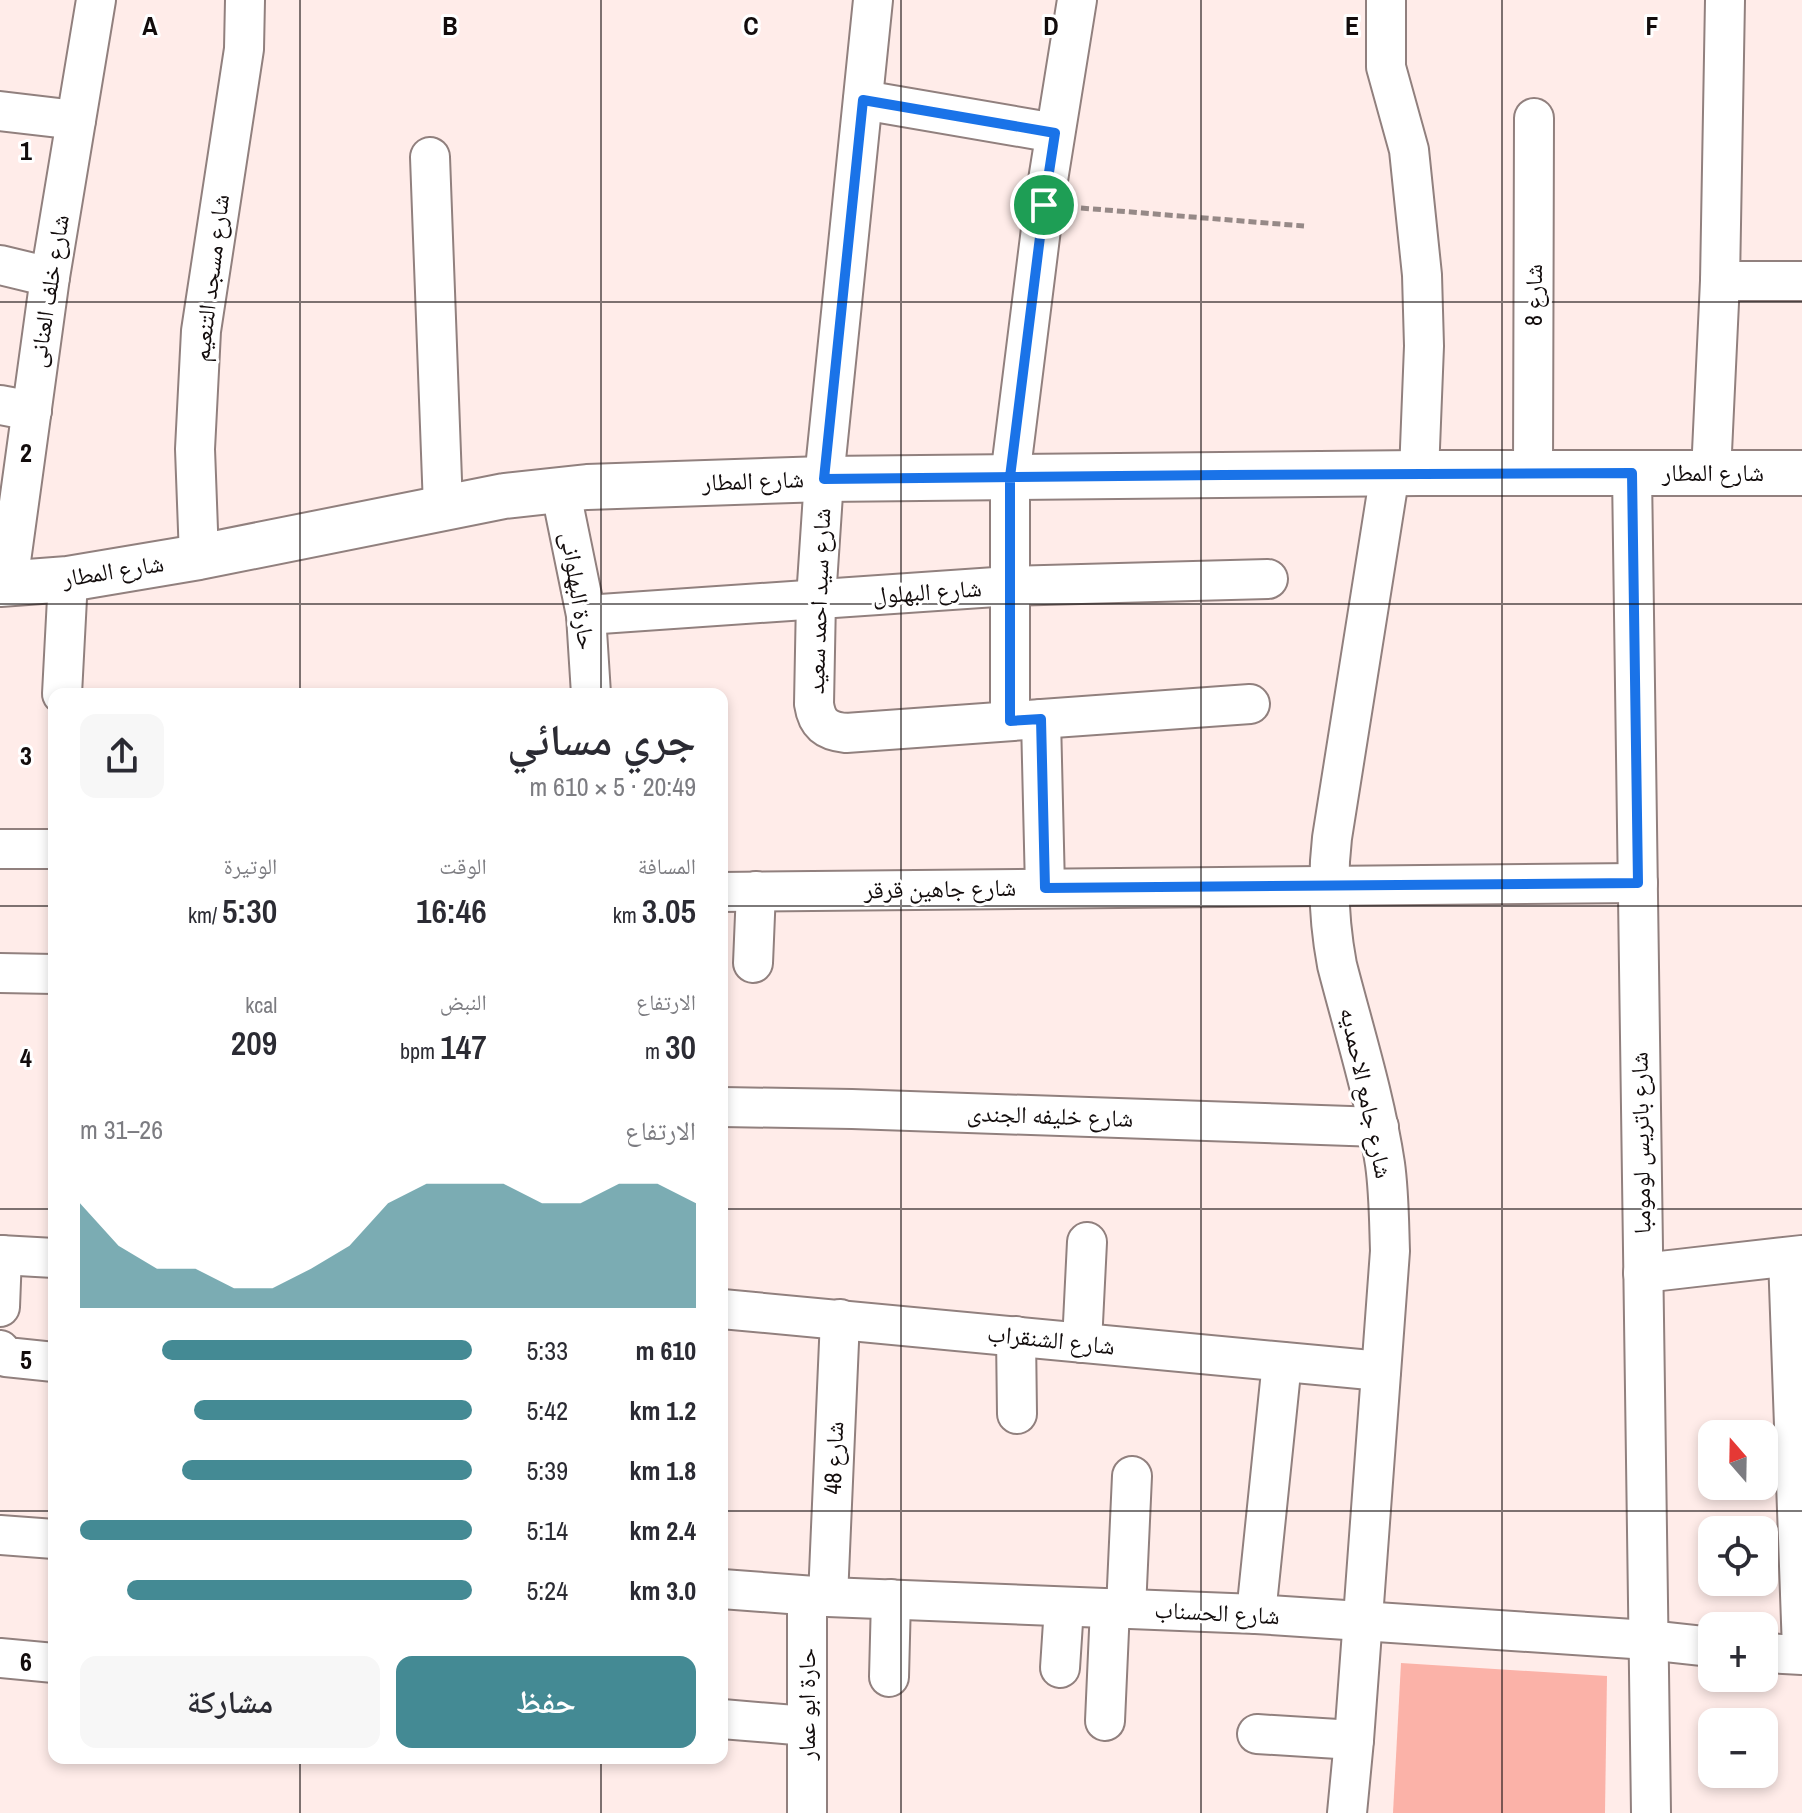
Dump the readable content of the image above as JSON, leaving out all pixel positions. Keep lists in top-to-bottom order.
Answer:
{
  "streets": {
    "street": [
      "شارع مسجد التنعيم",
      "شارع خلف العنانى",
      "شارع 8",
      "شارع المطار",
      "حارة البهلوانى",
      "شارع البهلول",
      "شارع سيد احمد سعيد",
      "شارع جاهين قرقر",
      "شارع جامع الاحمديه",
      "شارع خليفه الجندى",
      "شارع باتريس لومومبا",
      "شارع الشنقراب",
      "شارع 48",
      "شارع الحسناب",
      "حارة ابو عمار"
    ]
  },
  "crossings": [
    ["شارع مسجد التنعيم", "شارع المطار"],
    ["شارع خلف العنانى", "شارع المطار"],
    ["شارع 8", "شارع المطار"],
    ["شارع المطار", "حارة البهلوانى"],
    ["شارع المطار", "شارع سيد احمد سعيد"],
    ["شارع المطار", "شارع جامع الاحمديه"],
    ["شارع المطار", "شارع باتريس لومومبا"],
    ["حارة البهلوانى", "شارع البهلول"],
    ["شارع البهلول", "شارع سيد احمد سعيد"],
    ["شارع جاهين قرقر", "شارع جامع الاحمديه"],
    ["شارع جاهين قرقر", "شارع باتريس لومومبا"],
    ["شارع جامع الاحمديه", "شارع خليفه الجندى"],
    ["شارع جامع الاحمديه", "شارع الشنقراب"],
    ["شارع جامع الاحمديه", "شارع الحسناب"],
    ["شارع باتريس لومومبا", "شارع الحسناب"],
    ["شارع الشنقراب", "شارع 48"],
    ["شارع 48", "شارع الحسناب"],
    ["شارع 48", "حارة ابو عمار"],
    ["شارع الحسناب", "حارة ابو عمار"]
  ],
  "north": "top",
  "page": {
    "heading": ["جري مسائي", "20:49 · 5 × 610 m"],
    "stats": [
      ["المسافة", "3.05 km"],
      ["الوقت", "16:46"],
      ["الوتيرة", "5:30 /km"],
      ["الارتفاع", "30 m"],
      ["النبض", "147 bpm"],
      ["kcal", "209"]
    ],
    "chart": ["الارتفاع", "26–31 m"],
    "list": [
      {
        "name": "610 m",
        "note": "5:33"
      },
      {
        "name": "1.2 km",
        "note": "5:42"
      },
      {
        "name": "1.8 km",
        "note": "5:39"
      },
      {
        "name": "2.4 km",
        "note": "5:14"
      },
      {
        "name": "3.0 km",
        "note": "5:24"
      }
    ],
    "map_buttons": ["+", "−"],
    "buttons": ["حفظ", "مشاركة"]
  },
  "grid": {
    "columns": [
      "A",
      "B",
      "C",
      "D",
      "E",
      "F"
    ],
    "rows": [
      "1",
      "2",
      "3",
      "4",
      "5",
      "6"
    ]
  }
}
